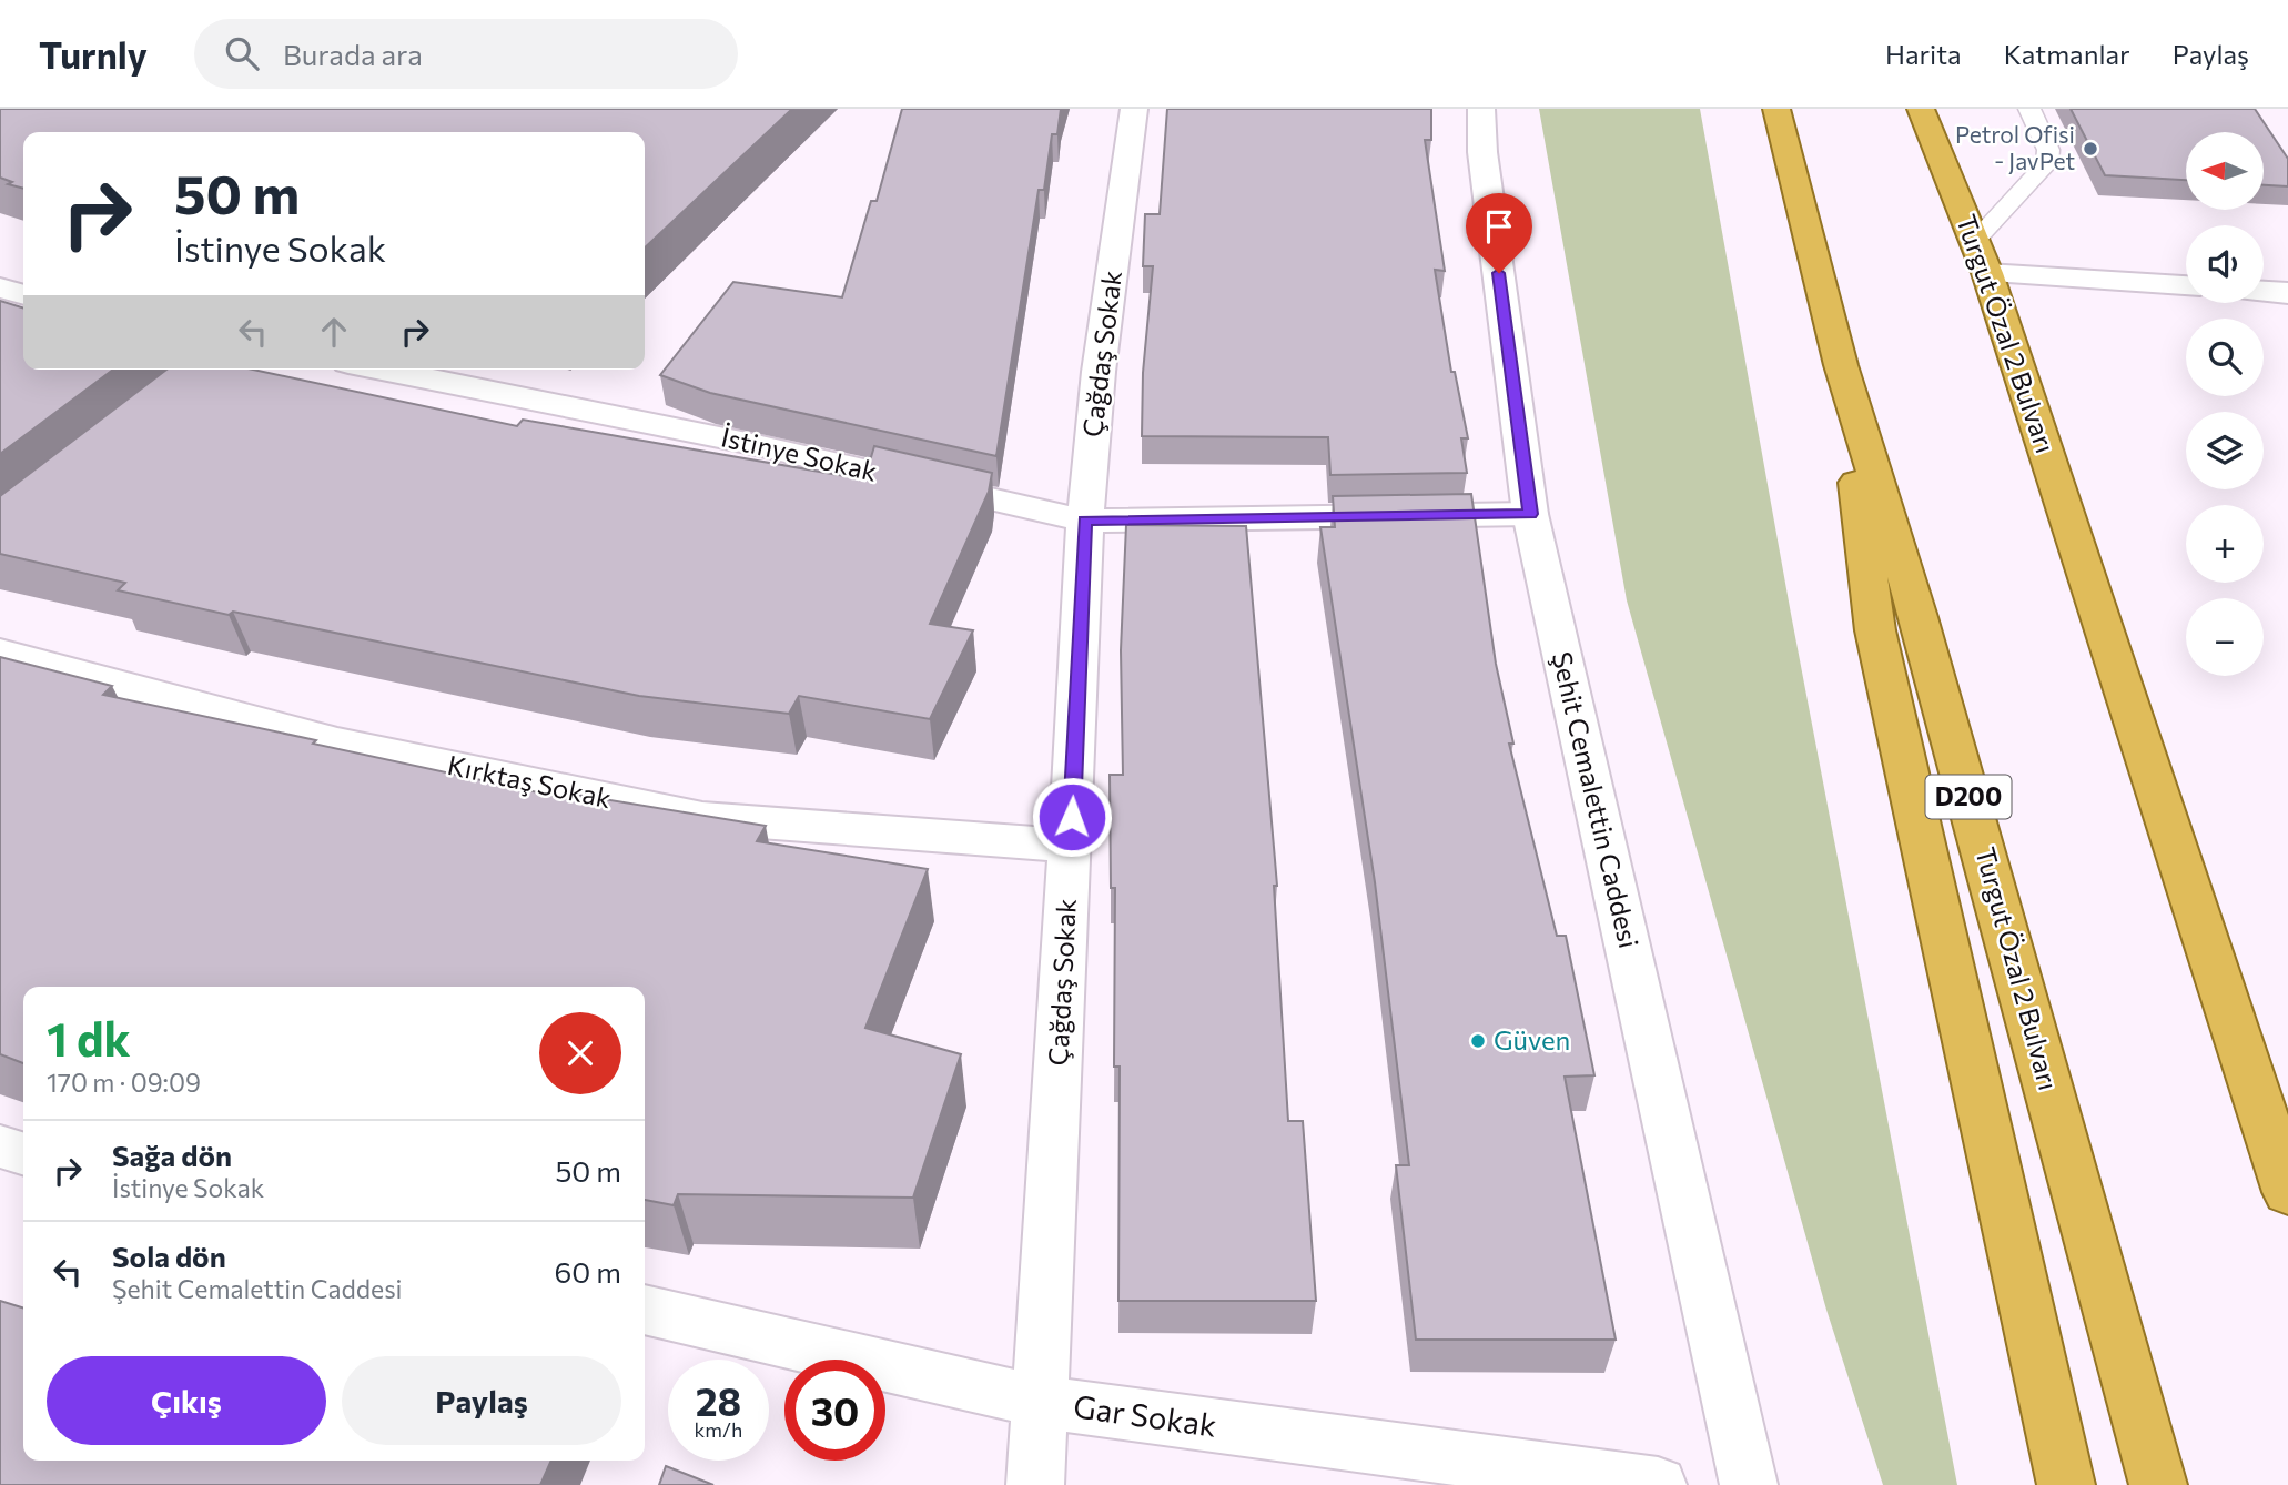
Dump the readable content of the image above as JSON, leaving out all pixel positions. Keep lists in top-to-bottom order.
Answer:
{
  "streets": {
    "highway": ["Turgut Özal 2 Bulvarı", "D200"],
    "street": [
      "Çağdaş Sokak",
      "İstinye Sokak",
      "Kırktaş Sokak",
      "Şehit Cemalettin Caddesi",
      "Gar Sokak"
    ]
  },
  "crossings": [
    ["Çağdaş Sokak", "İstinye Sokak"],
    ["Çağdaş Sokak", "Kırktaş Sokak"],
    ["Çağdaş Sokak", "Gar Sokak"],
    ["İstinye Sokak", "Şehit Cemalettin Caddesi"]
  ],
  "places": ["Petrol Ofisi - JavPet", "Güven"],
  "north": "left",
  "page": {
    "header": "Turnly",
    "search": "Burada ara",
    "nav": ["Harita", "Katmanlar", "Paylaş"],
    "map_buttons": ["+", "−"],
    "turn": ["50 m", "İstinye Sokak"],
    "heading": ["1 dk", "170 m · 09:09"],
    "list": [
      {
        "name": "Sağa dön",
        "note": "İstinye Sokak",
        "value": "50 m"
      },
      {
        "name": "Sola dön",
        "note": "Şehit Cemalettin Caddesi",
        "value": "60 m"
      }
    ],
    "buttons": ["Çıkış", "Paylaş"],
    "speed": "28 km/h",
    "limit": "30"
  }
}
